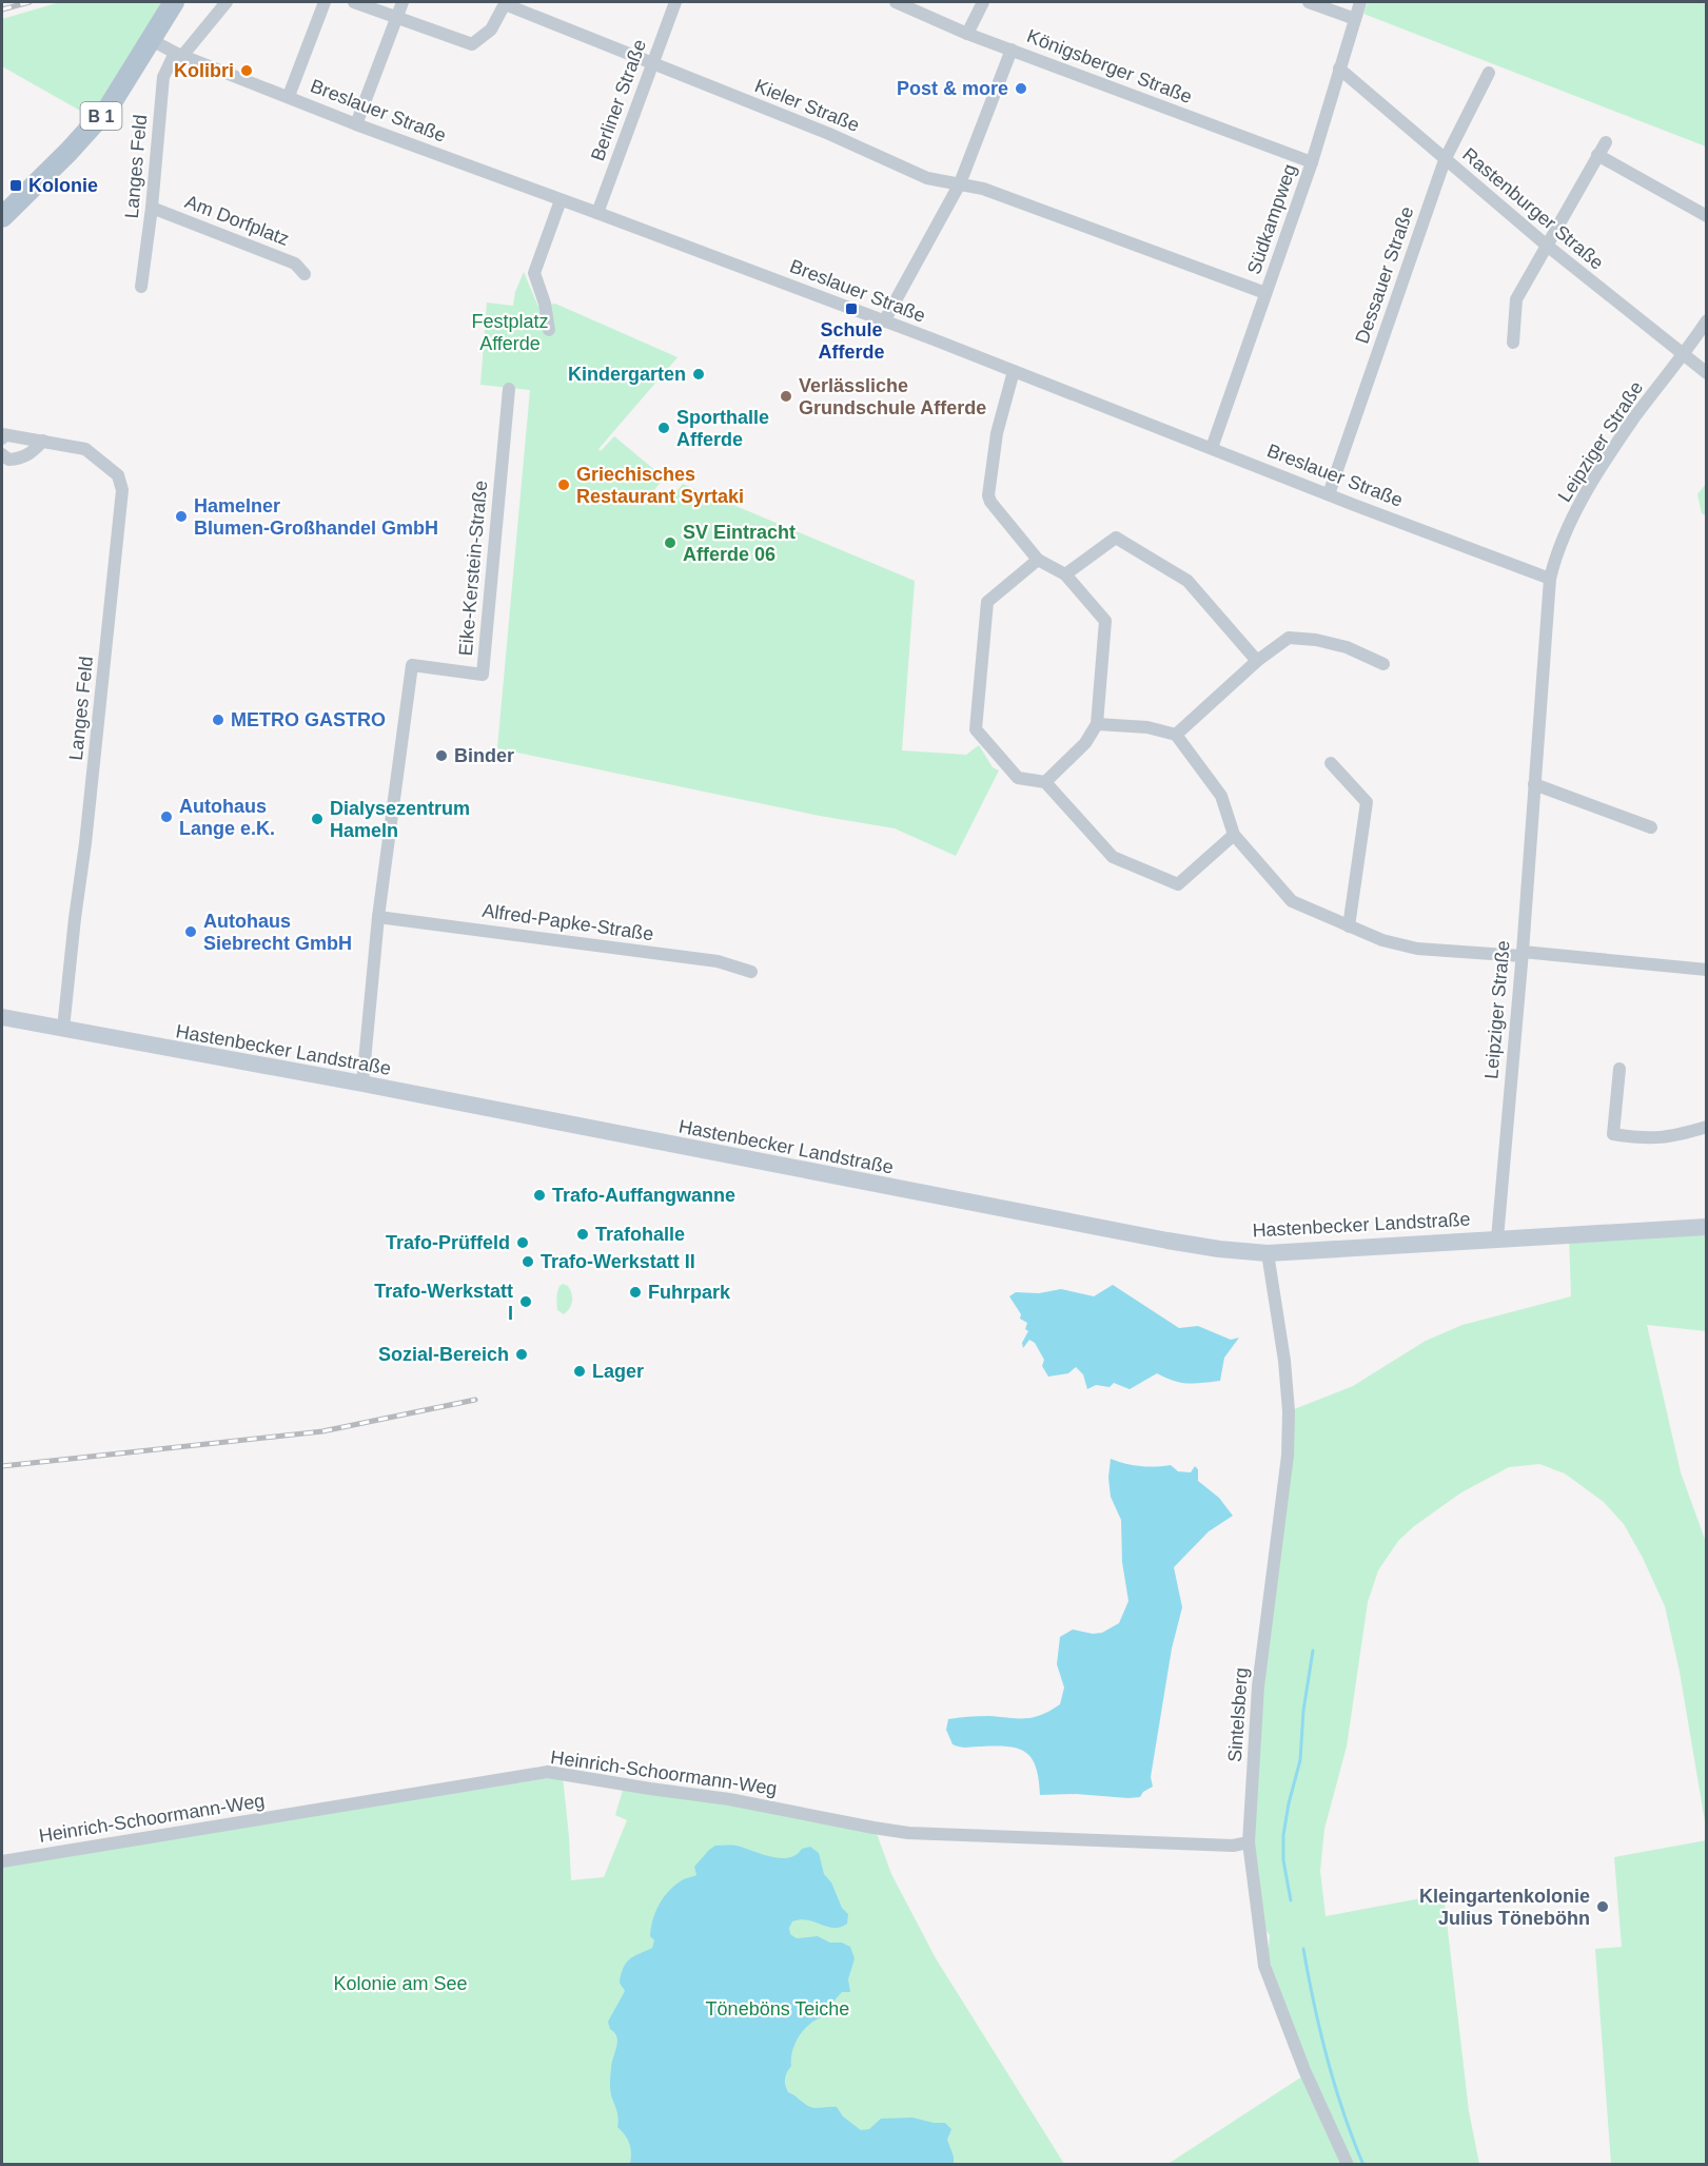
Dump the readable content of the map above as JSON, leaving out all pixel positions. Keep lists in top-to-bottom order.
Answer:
{
  "streets": {
    "main road": ["B 1", "Hastenbecker Landstraße"],
    "street": [
      "Königsberger Straße",
      "Berliner Straße",
      "Kieler Straße",
      "Breslauer Straße",
      "Langes Feld",
      "Rastenburger Straße",
      "Südkampweg",
      "Am Dorfplatz",
      "Dessauer Straße",
      "Leipziger Straße",
      "Eike-Kerstein-Straße",
      "Alfred-Papke-Straße",
      "Sintelsberg",
      "Heinrich-Schoormann-Weg"
    ]
  },
  "crossings": [
    ["Königsberger Straße", "Südkampweg"],
    ["Berliner Straße", "Kieler Straße"],
    ["Berliner Straße", "Breslauer Straße"],
    ["Kieler Straße", "Südkampweg"],
    ["Breslauer Straße", "B 1"],
    ["Breslauer Straße", "Langes Feld"],
    ["Breslauer Straße", "Südkampweg"],
    ["Breslauer Straße", "Dessauer Straße"],
    ["Breslauer Straße", "Leipziger Straße"],
    ["Langes Feld", "Am Dorfplatz"],
    ["Langes Feld", "Hastenbecker Landstraße"],
    ["Rastenburger Straße", "Südkampweg"],
    ["Rastenburger Straße", "Dessauer Straße"],
    ["Rastenburger Straße", "Leipziger Straße"],
    ["Leipziger Straße", "Hastenbecker Landstraße"],
    ["Eike-Kerstein-Straße", "Alfred-Papke-Straße"],
    ["Eike-Kerstein-Straße", "Hastenbecker Landstraße"],
    ["Hastenbecker Landstraße", "Sintelsberg"],
    ["Sintelsberg", "Heinrich-Schoormann-Weg"]
  ],
  "parks": ["Festplatz Afferde", "Kolonie am See", "Töneböns Teiche"],
  "places": {
    "other": [
      "Kolibri",
      "Post & more",
      "Kindergarten",
      "Verlässliche Grundschule Afferde",
      "Sporthalle Afferde",
      "Griechisches Restaurant Syrtaki",
      "Hamelner Blumen-Großhandel GmbH",
      "SV Eintracht Afferde 06",
      "METRO GASTRO",
      "Binder",
      "Autohaus Lange e.K.",
      "Dialysezentrum Hameln",
      "Autohaus Siebrecht GmbH",
      "Trafo-Auffangwanne",
      "Trafohalle",
      "Trafo-Prüffeld",
      "Trafo-Werkstatt II",
      "Fuhrpark",
      "Trafo-Werkstatt I",
      "Sozial-Bereich",
      "Lager",
      "Kleingartenkolonie Julius Töneböhn"
    ],
    "transit": ["Kolonie", "Schule Afferde"]
  }
}
